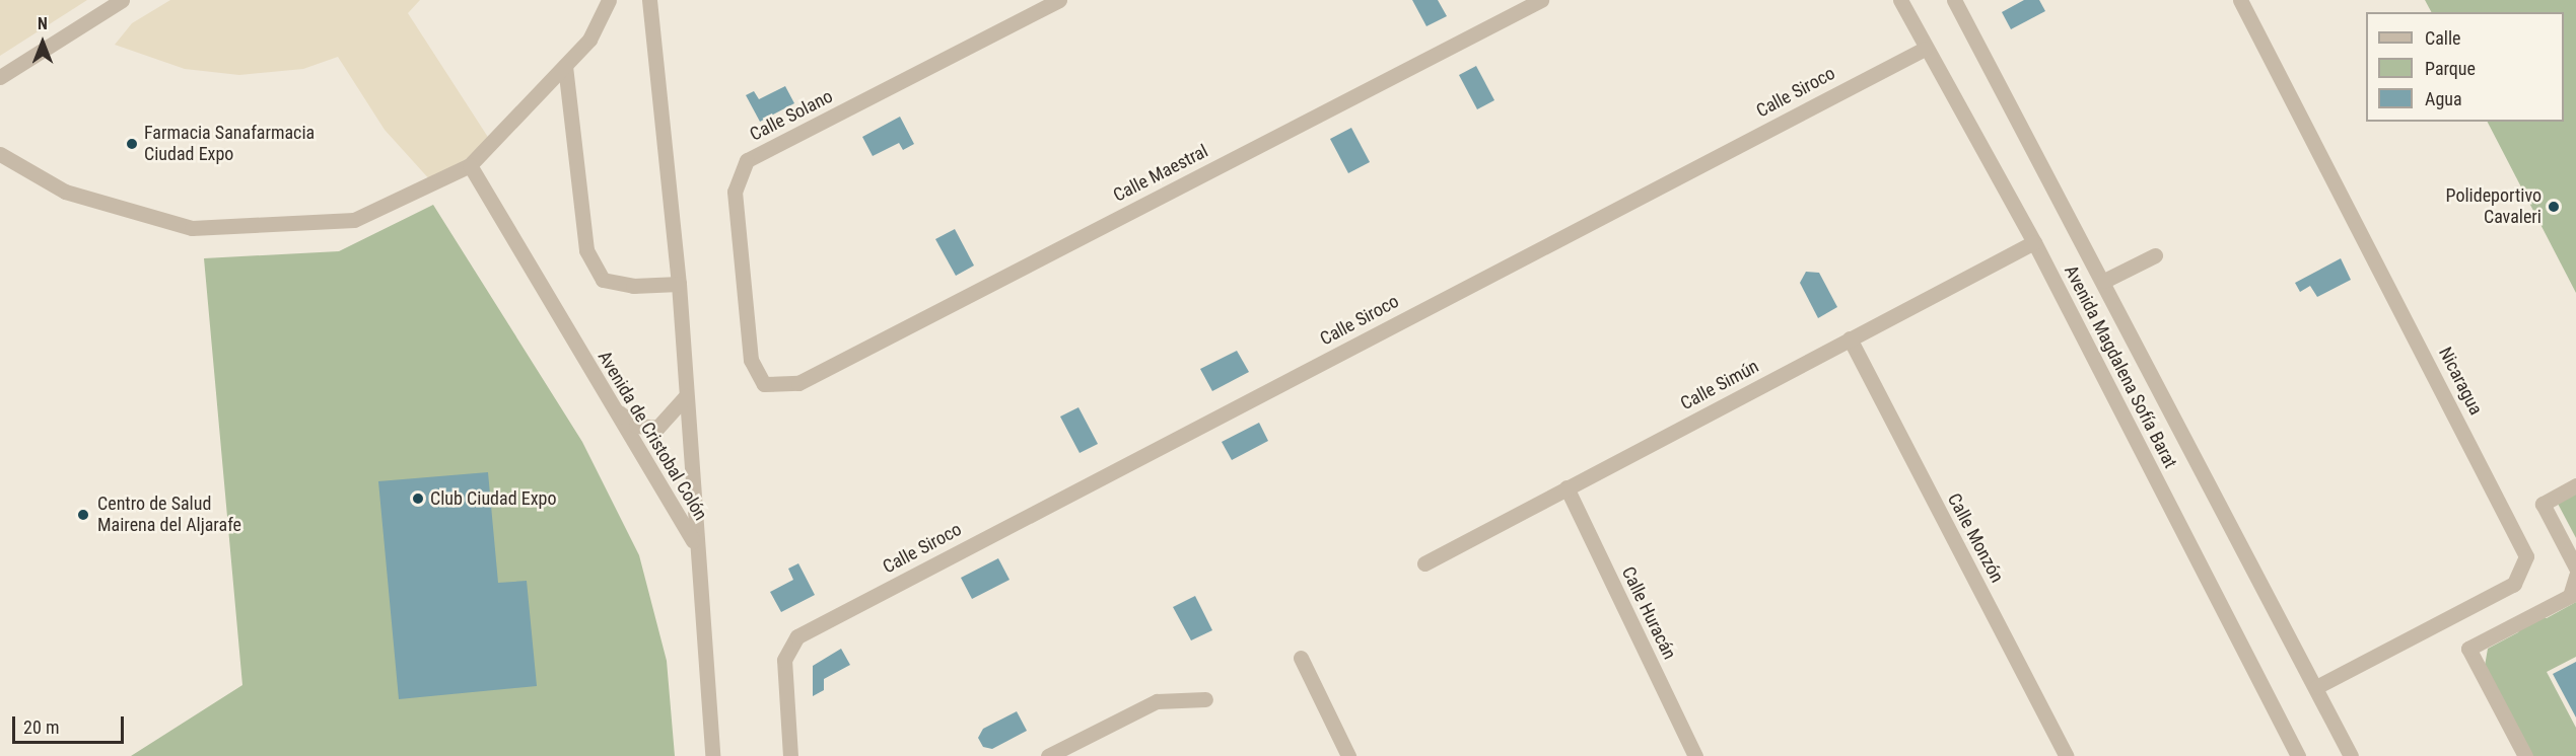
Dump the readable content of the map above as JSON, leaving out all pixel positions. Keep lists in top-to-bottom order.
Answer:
{
  "streets": {
    "street": [
      "Calle Siroco",
      "Calle Solano",
      "Calle Maestral",
      "Avenida Magdalena Sofía Barat",
      "Nicaragua",
      "Calle Simún",
      "Avenida de Cristobal Colón",
      "Calle Monzón",
      "Calle Huracán"
    ]
  },
  "crossings": [
    ["Calle Siroco", "Avenida Magdalena Sofía Barat"],
    ["Calle Solano", "Calle Maestral"],
    ["Avenida Magdalena Sofía Barat", "Nicaragua"],
    ["Avenida Magdalena Sofía Barat", "Calle Simún"],
    ["Calle Simún", "Calle Monzón"],
    ["Calle Simún", "Calle Huracán"]
  ],
  "places": [
    "Farmacia Sanafarmacia Ciudad Expo",
    "Polideportivo Cavaleri",
    "Club Ciudad Expo",
    "Centro de Salud Mairena del Aljarafe"
  ],
  "legend": ["Calle", "Parque", "Agua"],
  "scale_bar": "20 m",
  "north": "top"
}
